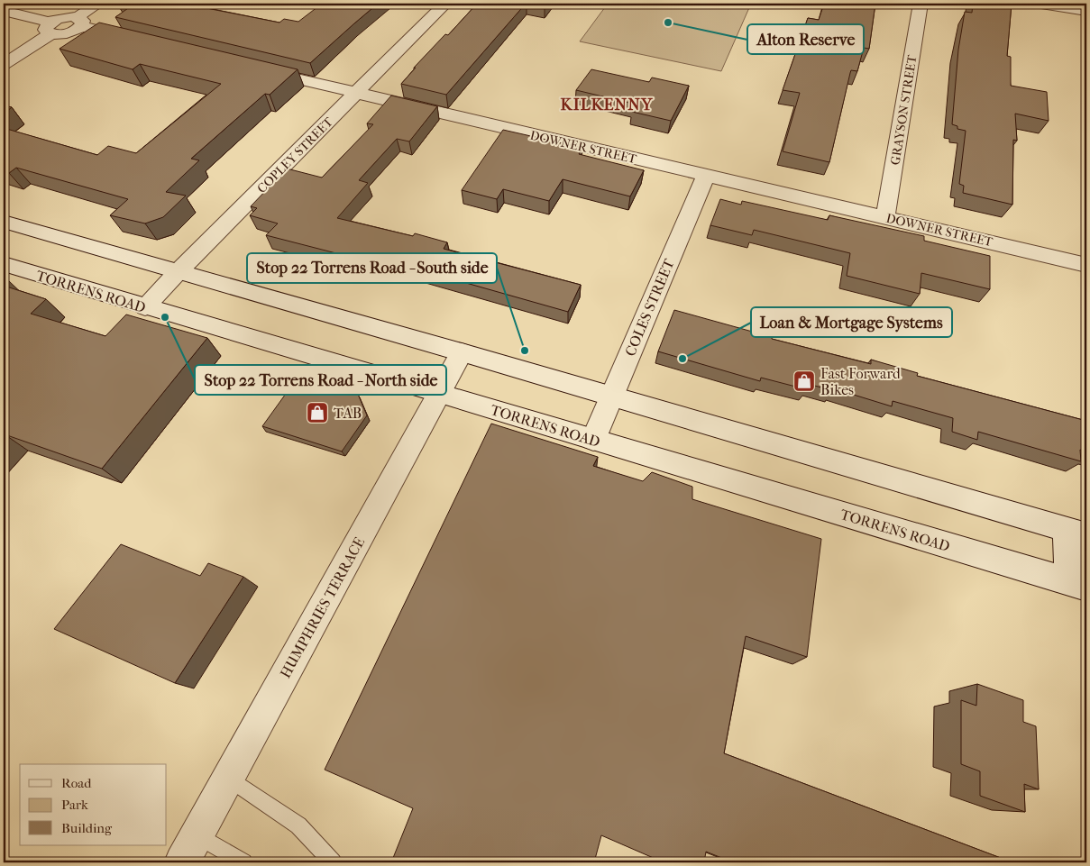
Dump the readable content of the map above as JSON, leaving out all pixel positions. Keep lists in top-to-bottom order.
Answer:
{
  "streets": {
    "street": [
      "GRAYSON STREET",
      "DOWNER STREET",
      "COPLEY STREET",
      "TORRENS ROAD",
      "COLES STREET",
      "HUMPHRIES TERRACE"
    ]
  },
  "crossings": [
    ["GRAYSON STREET", "DOWNER STREET"],
    ["DOWNER STREET", "COPLEY STREET"],
    ["DOWNER STREET", "COLES STREET"],
    ["COPLEY STREET", "TORRENS ROAD"],
    ["TORRENS ROAD", "COLES STREET"],
    ["TORRENS ROAD", "HUMPHRIES TERRACE"]
  ],
  "districts": ["KILKENNY"],
  "places": {
    "other": [
      "Alton Reserve",
      "Stop 22 Torrens Road - North side",
      "Stop 22 Torrens Road - South side",
      "Loan & Mortgage Systems"
    ],
    "shop": ["Fast Forward Bikes", "TAB"]
  },
  "legend": ["Road", "Park", "Building"]
}
